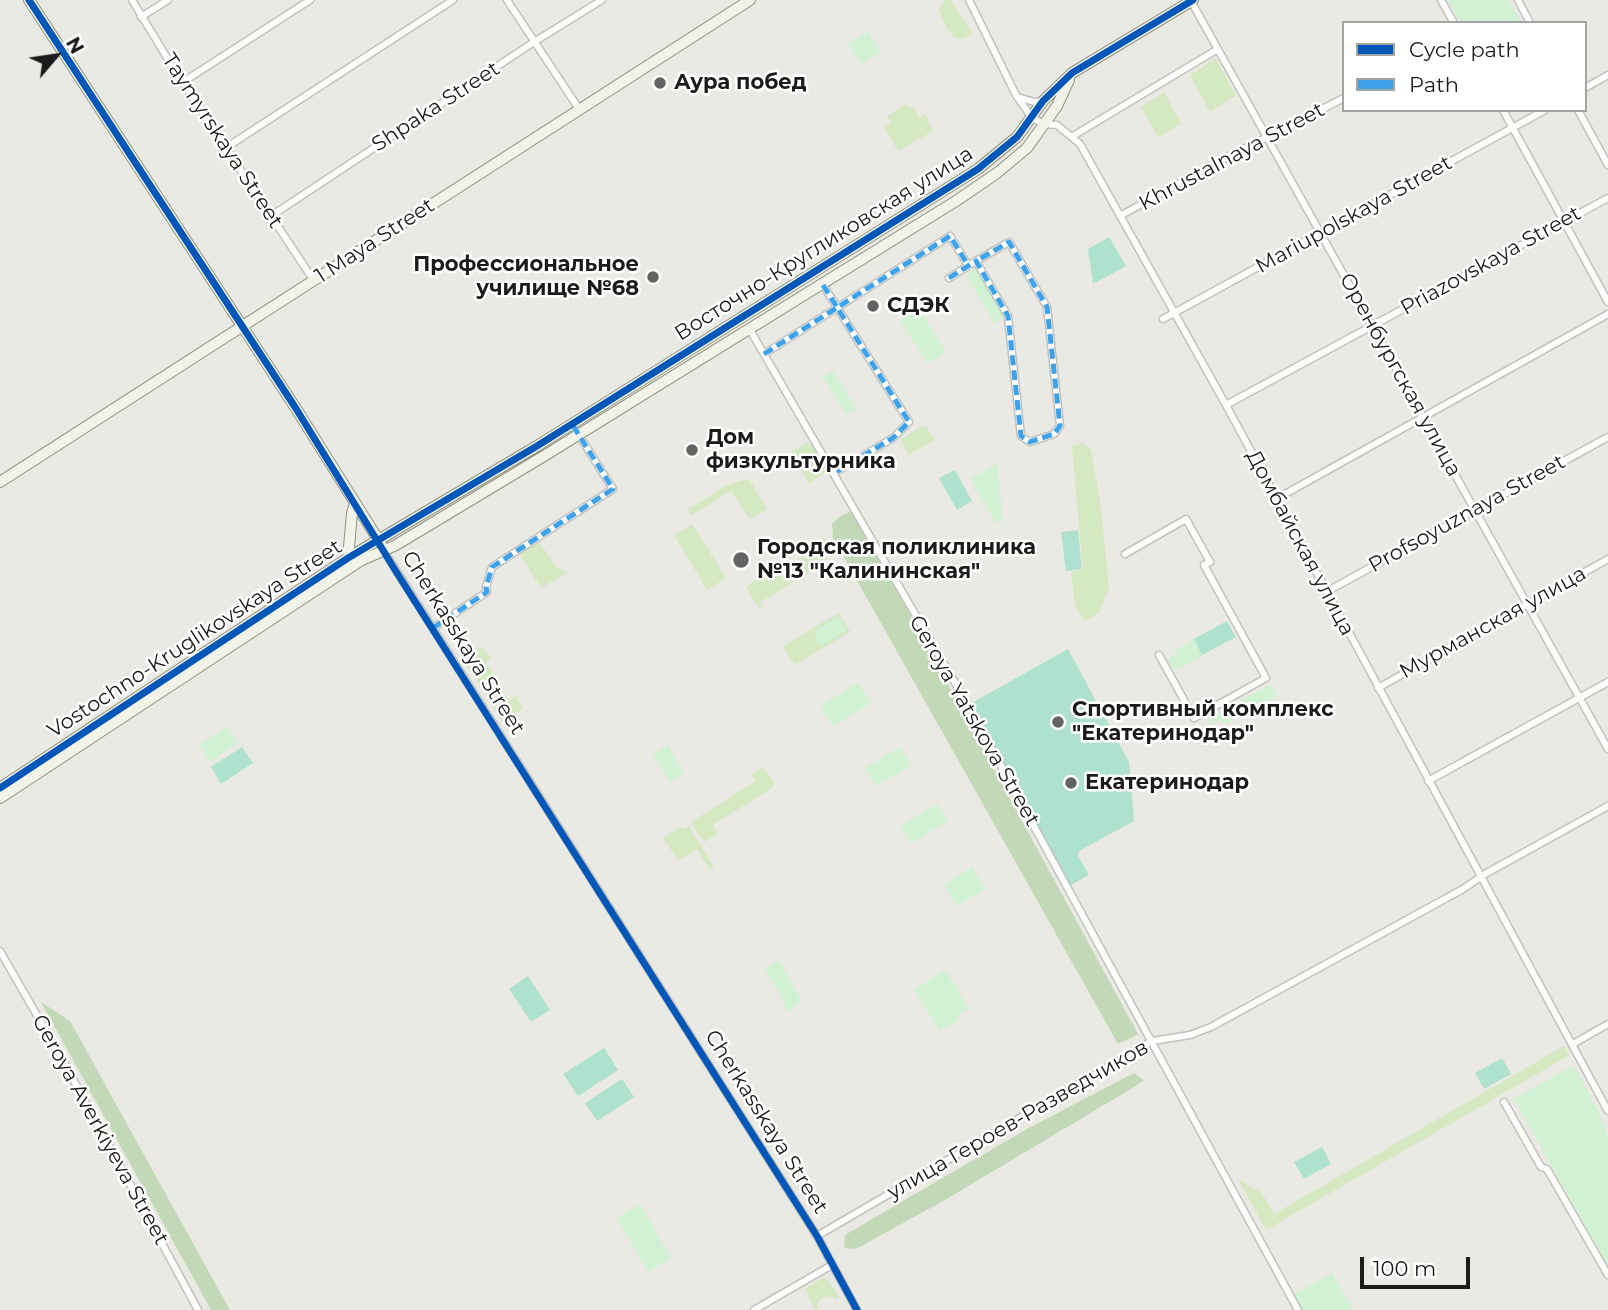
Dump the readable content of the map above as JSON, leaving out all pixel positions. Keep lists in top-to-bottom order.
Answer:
{
  "streets": {
    "street": [
      "Shpaka Street",
      "Taymyrskaya Street",
      "Khrustalnaya Street",
      "Mariupolskaya Street",
      "1 Maya Street",
      "Восточно-Кругликовская улица",
      "Priazovskaya Street",
      "Оренбургская улица",
      "Profsoyuznaya Street",
      "Домбайская улица",
      "Мурманская улица",
      "Vostochno-Kruglikovskaya Street",
      "Cherkasskaya Street",
      "Geroya Yatskova Street",
      "улица Героев-Разведчиков",
      "Geroya Averkiyeva Street"
    ]
  },
  "crossings": [
    ["Shpaka Street", "Taymyrskaya Street"],
    ["Taymyrskaya Street", "1 Maya Street"],
    ["Khrustalnaya Street", "Оренбургская улица"],
    ["Khrustalnaya Street", "Домбайская улица"],
    ["Mariupolskaya Street", "Оренбургская улица"],
    ["Mariupolskaya Street", "Домбайская улица"],
    ["1 Maya Street", "Cherkasskaya Street"],
    ["Восточно-Кругликовская улица", "Оренбургская улица"],
    ["Восточно-Кругликовская улица", "Vostochno-Kruglikovskaya Street"],
    ["Priazovskaya Street", "Оренбургская улица"],
    ["Priazovskaya Street", "Домбайская улица"],
    ["Оренбургская улица", "Profsoyuznaya Street"],
    ["Оренбургская улица", "Мурманская улица"],
    ["Profsoyuznaya Street", "Домбайская улица"],
    ["Домбайская улица", "Мурманская улица"],
    ["Домбайская улица", "улица Героев-Разведчиков"],
    ["Vostochno-Kruglikovskaya Street", "Cherkasskaya Street"],
    ["Vostochno-Kruglikovskaya Street", "Geroya Yatskova Street"],
    ["Cherkasskaya Street", "улица Героев-Разведчиков"],
    ["Geroya Yatskova Street", "улица Героев-Разведчиков"]
  ],
  "places": [
    "Аура побед",
    "Профессиональное училище №68",
    "СДЭК",
    "Дом физкультурника",
    "Городская поликлиника №13 \"Калининская\"",
    "Спортивный комплекс \"Екатеринодар\"",
    "Екатеринодар"
  ],
  "legend": ["Cycle path", "Path"],
  "scale_bar": "100 m",
  "north": "top right"
}
